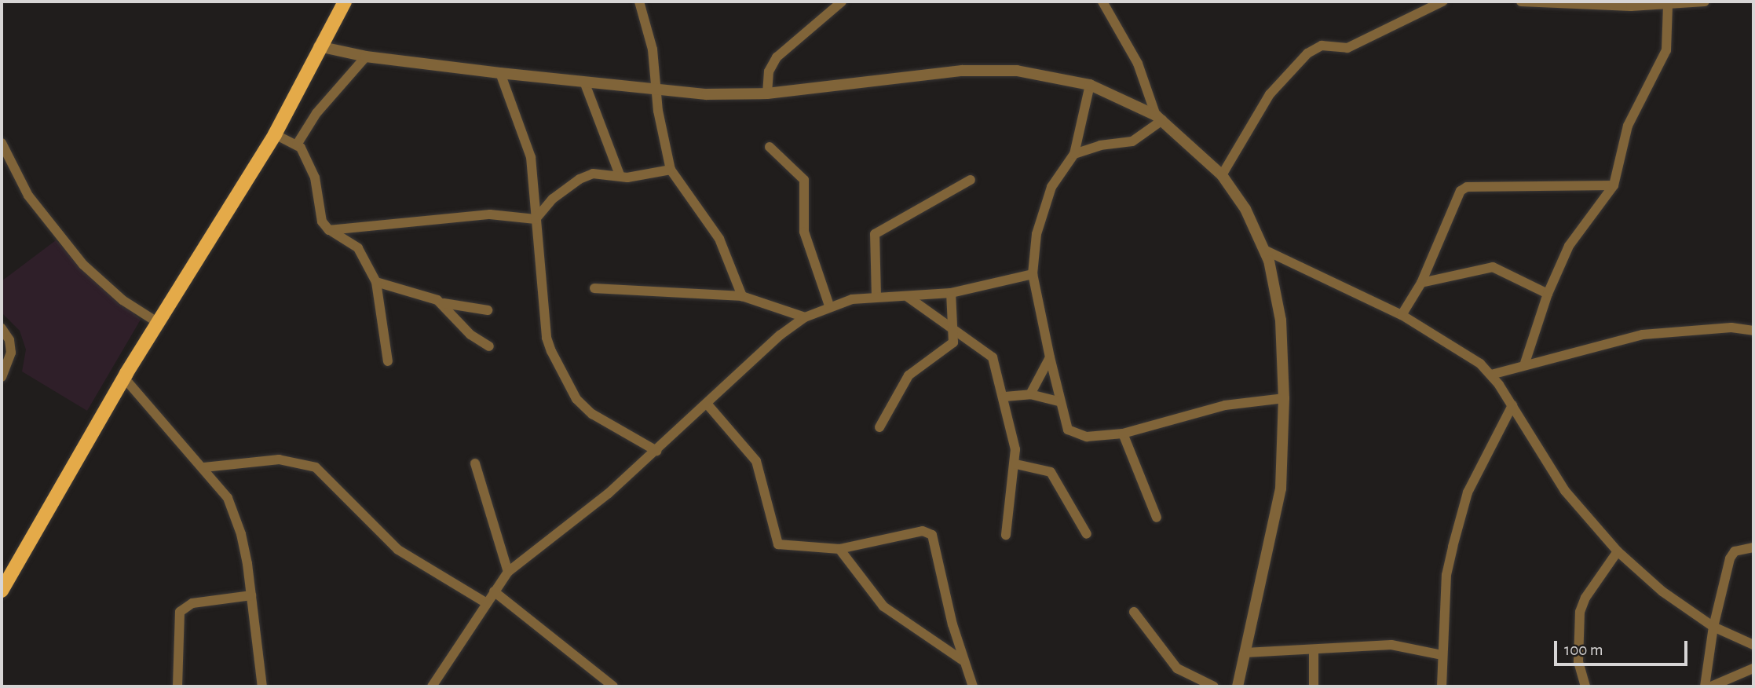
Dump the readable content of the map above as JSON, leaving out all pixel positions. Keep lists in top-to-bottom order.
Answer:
{
  "scale_bar": "100 m"
}
